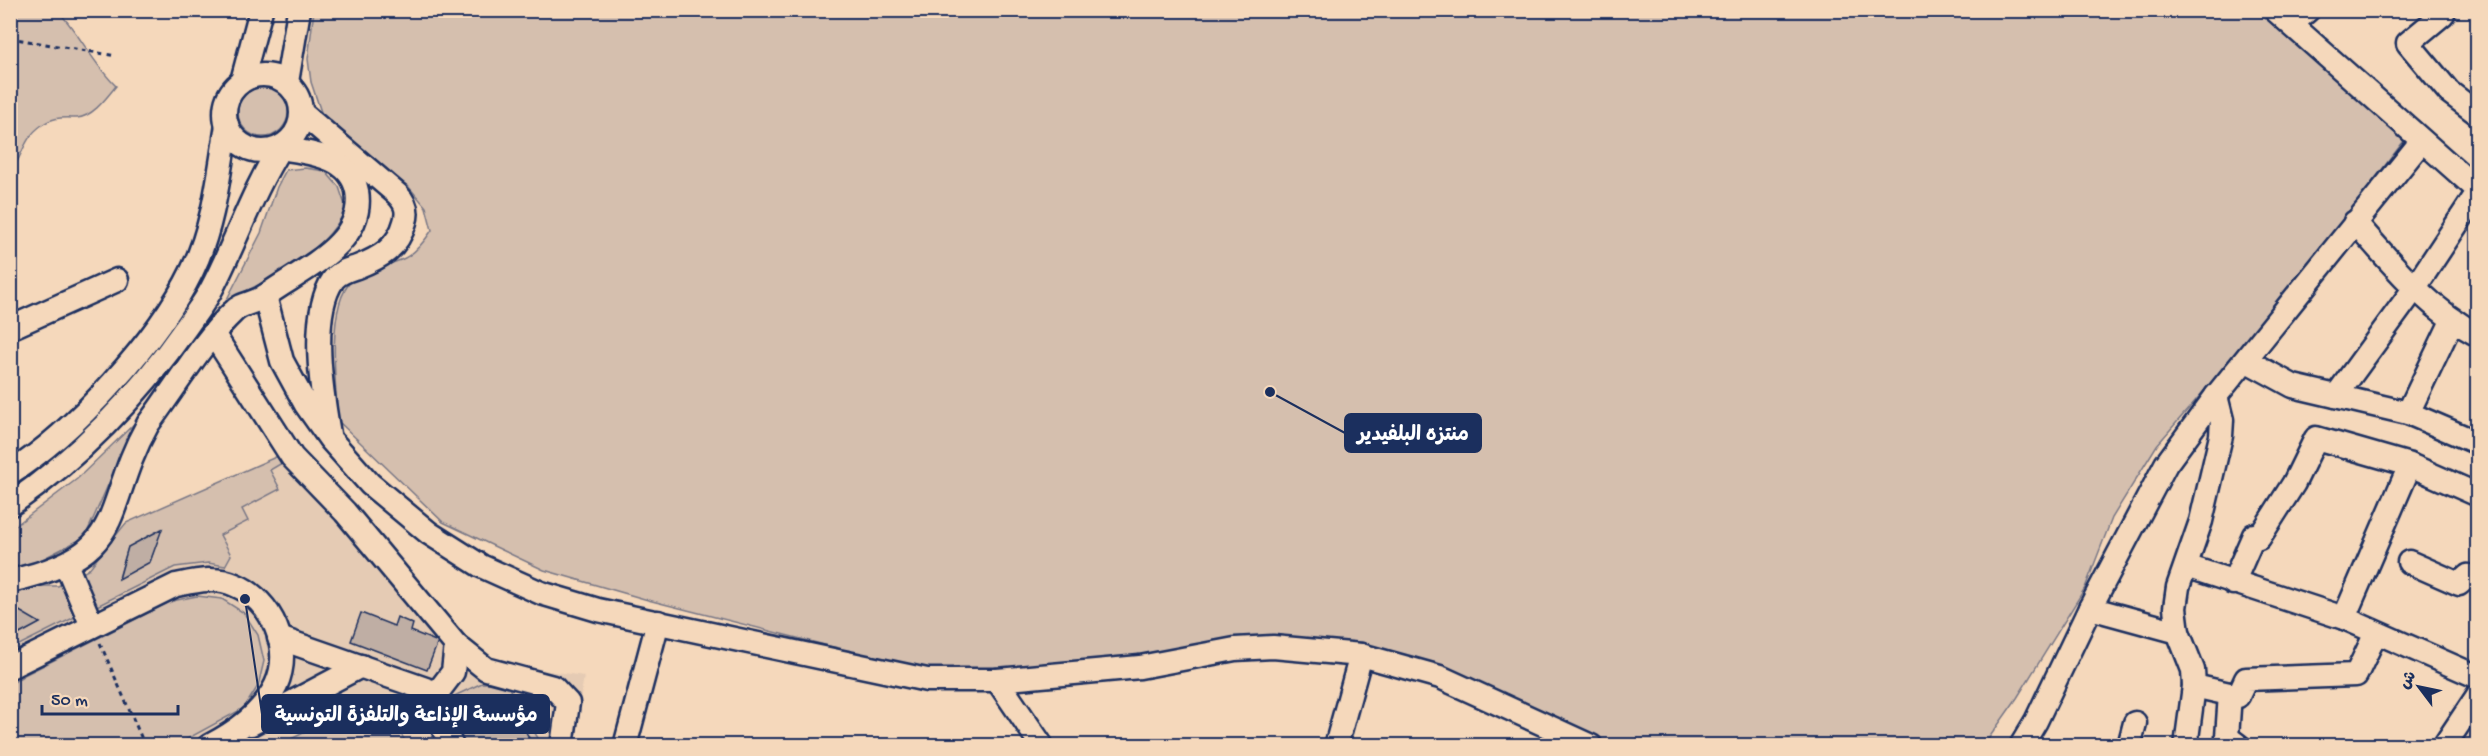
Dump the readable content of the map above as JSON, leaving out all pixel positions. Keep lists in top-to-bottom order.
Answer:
{
  "places": ["منتزه البلفيدير", "مؤسسة الإذاعة والتلفزة التونسية"],
  "scale_bar": "50 m",
  "north": "top left"
}
